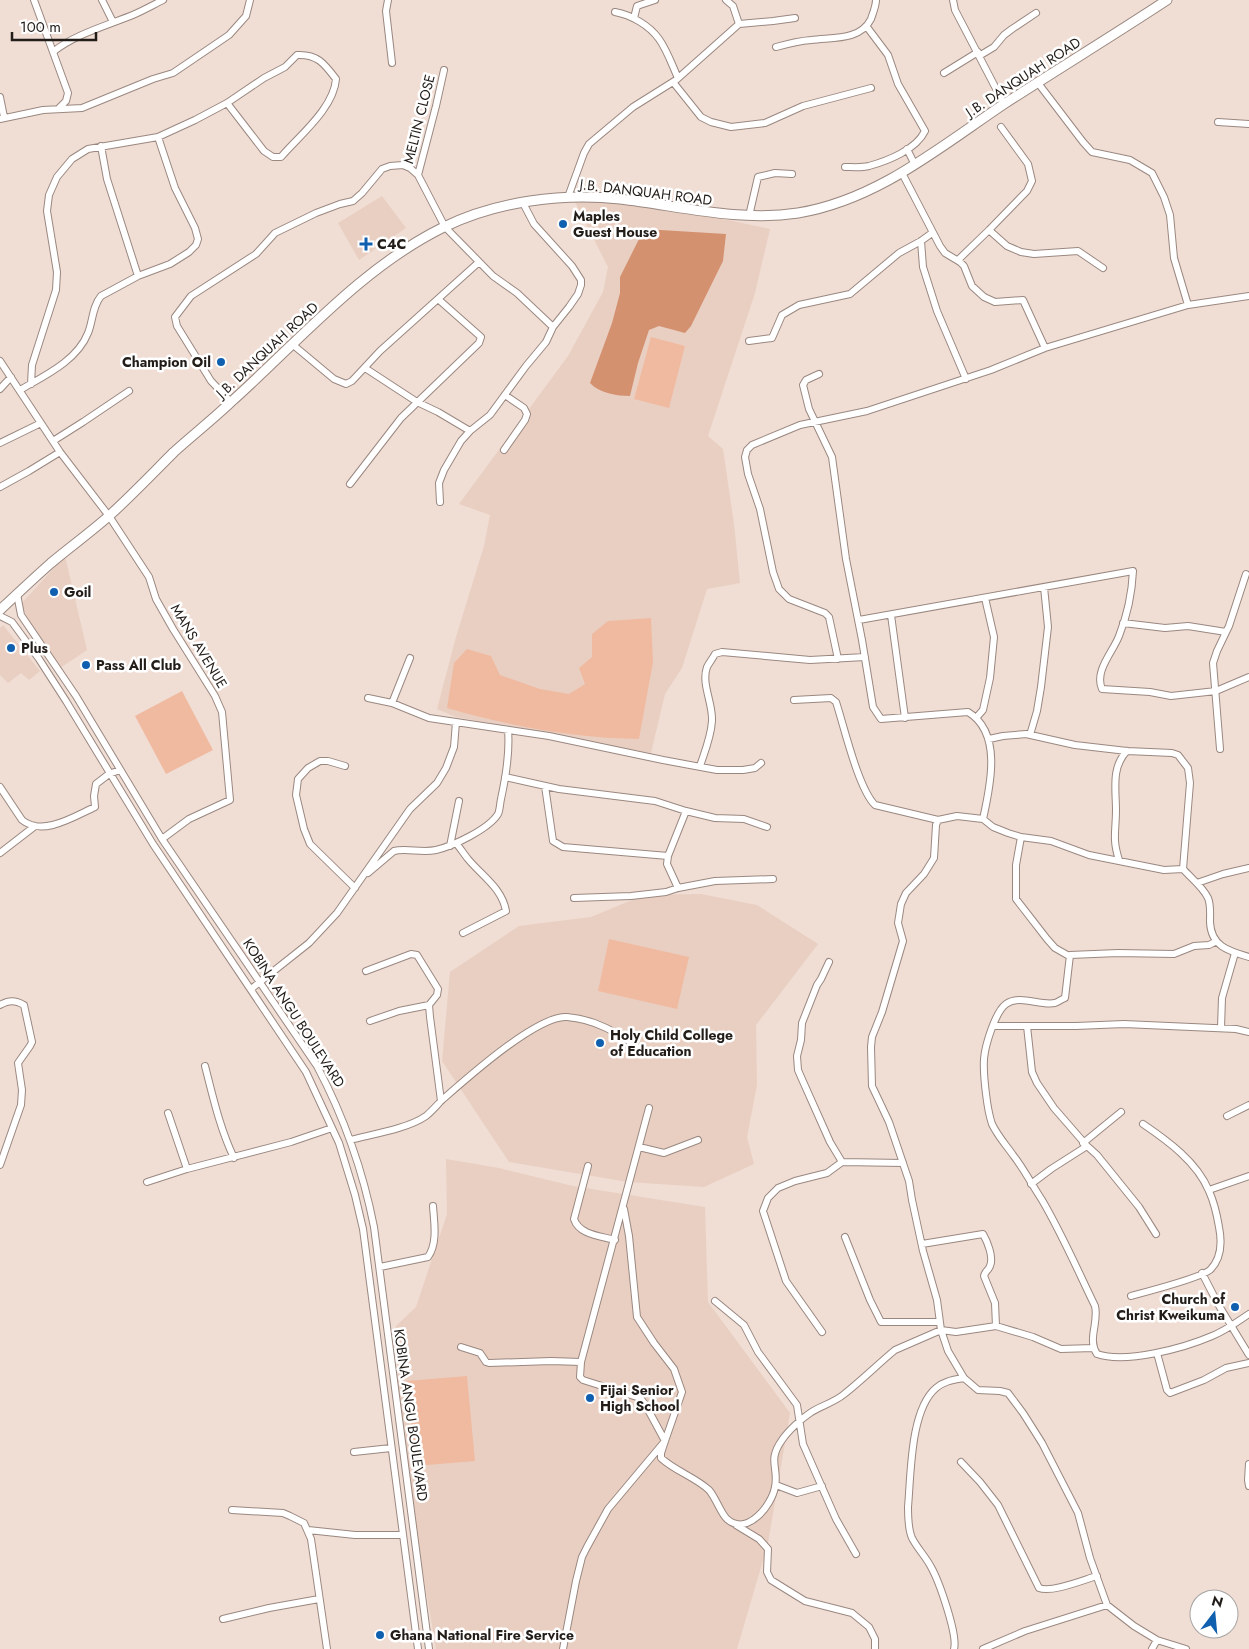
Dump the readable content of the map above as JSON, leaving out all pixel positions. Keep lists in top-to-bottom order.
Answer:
{
  "streets": {
    "highway": ["J.B. DANQUAH ROAD"],
    "street": ["MELTIN CLOSE", "MANS AVENUE", "KOBINA ANGU BOULEVARD"]
  },
  "crossings": [
    ["J.B. DANQUAH ROAD", "MELTIN CLOSE"],
    ["J.B. DANQUAH ROAD", "MANS AVENUE"],
    ["J.B. DANQUAH ROAD", "KOBINA ANGU BOULEVARD"],
    ["MANS AVENUE", "KOBINA ANGU BOULEVARD"]
  ],
  "places": {
    "other": [
      "Maples Guest House",
      "Champion Oil",
      "Goil",
      "Plus",
      "Pass All Club",
      "Holy Child College of Education",
      "Church of Christ Kweikuma",
      "Fijai Senior High School",
      "Ghana National Fire Service"
    ],
    "health": ["C4C"]
  },
  "scale_bar": "100 m",
  "north": "top"
}
